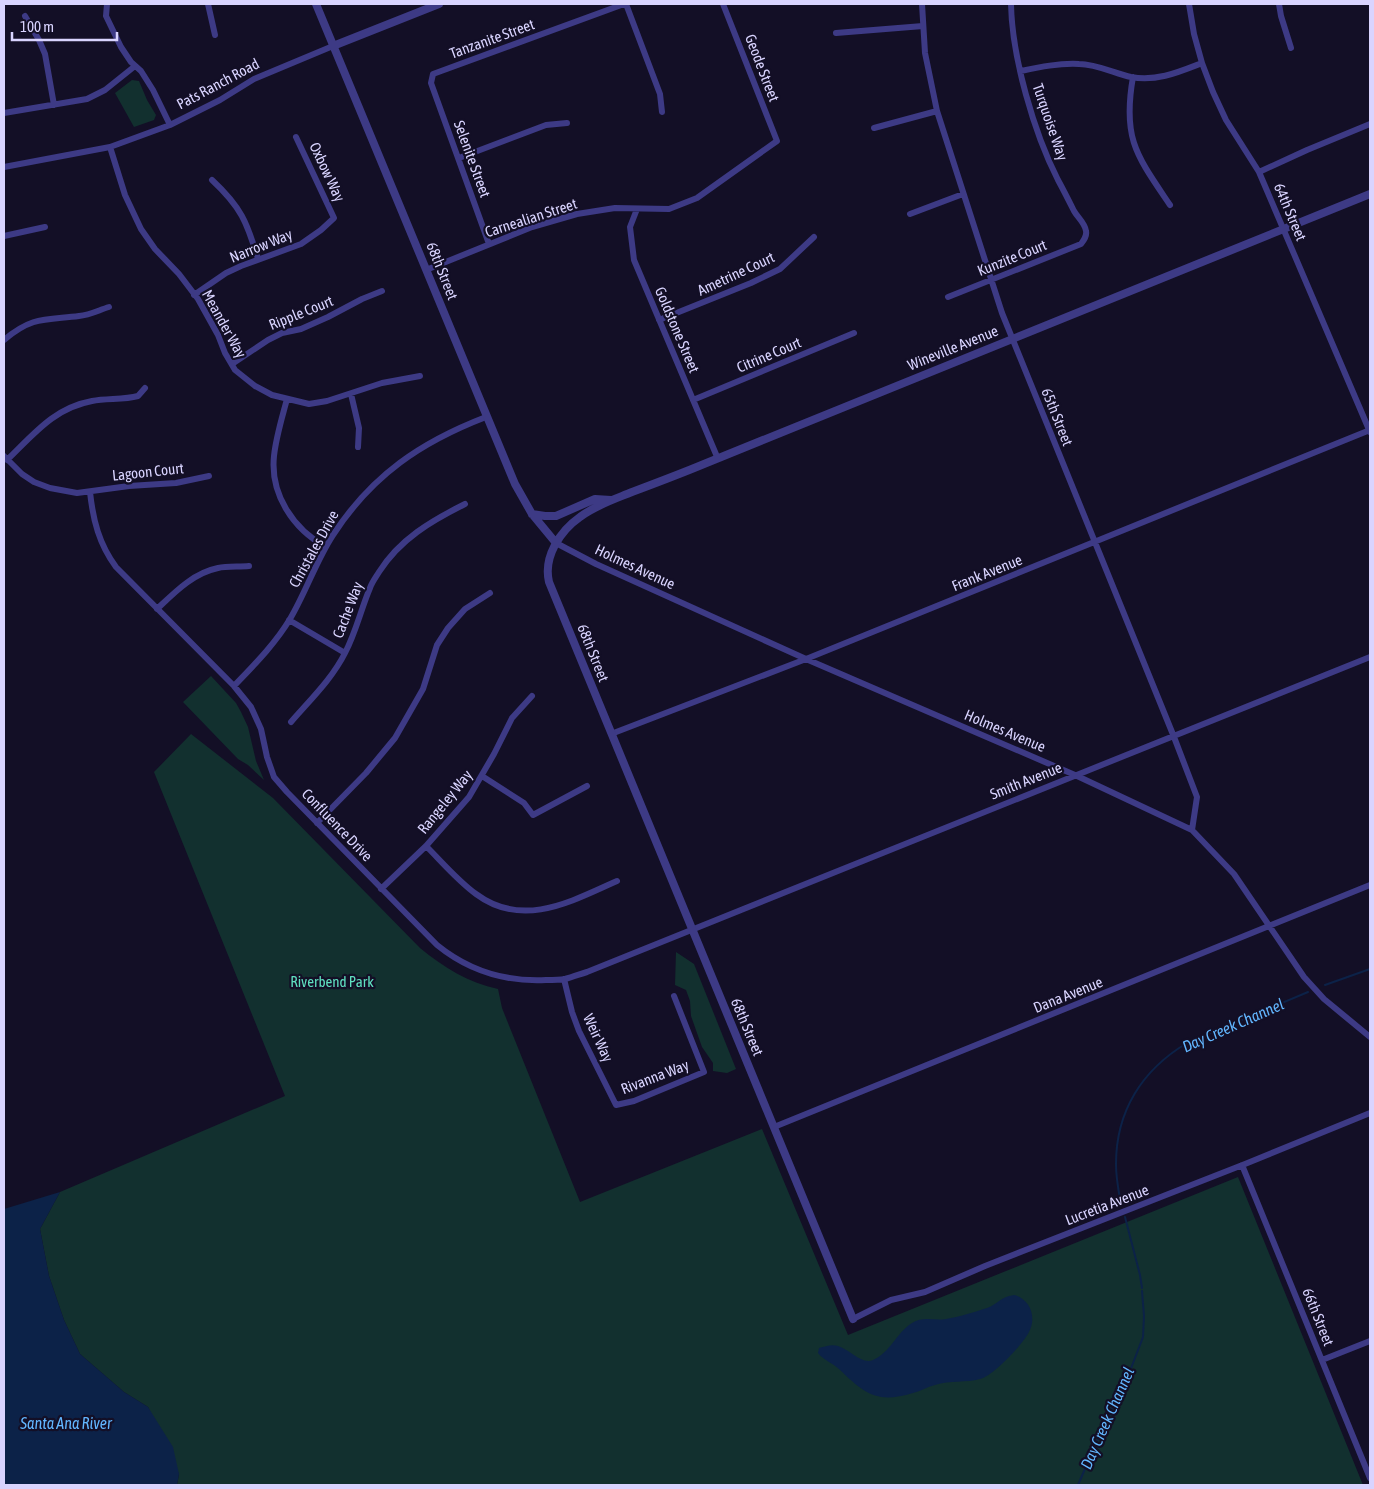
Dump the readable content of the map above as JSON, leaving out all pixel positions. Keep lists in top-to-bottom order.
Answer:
{
  "streets": {
    "street": [
      "Tanzanite Street",
      "Geode Street",
      "Pats Ranch Road",
      "Turquoise Way",
      "Selenite Street",
      "Oxbow Way",
      "64th Street",
      "Carnealian Street",
      "Narrow Way",
      "Kunzite Court",
      "68th Street",
      "Ametrine Court",
      "Ripple Court",
      "Meander Way",
      "Goldstone Street",
      "Wineville Avenue",
      "Citrine Court",
      "65th Street",
      "Lagoon Court",
      "Christales Drive",
      "Holmes Avenue",
      "Frank Avenue",
      "Cache Way",
      "Smith Avenue",
      "Rangeley Way",
      "Confluence Drive",
      "Dana Avenue",
      "Weir Way",
      "Rivanna Way",
      "Lucretia Avenue",
      "66th Street"
    ]
  },
  "crossings": [
    ["Tanzanite Street", "Selenite Street"],
    ["Geode Street", "Carnealian Street"],
    ["Pats Ranch Road", "68th Street"],
    ["Pats Ranch Road", "Meander Way"],
    ["Turquoise Way", "Kunzite Court"],
    ["Selenite Street", "Carnealian Street"],
    ["Oxbow Way", "Narrow Way"],
    ["64th Street", "Wineville Avenue"],
    ["64th Street", "Frank Avenue"],
    ["Carnealian Street", "68th Street"],
    ["Carnealian Street", "Goldstone Street"],
    ["Narrow Way", "Meander Way"],
    ["Kunzite Court", "65th Street"],
    ["68th Street", "Wineville Avenue"],
    ["68th Street", "Christales Drive"],
    ["68th Street", "Holmes Avenue"],
    ["68th Street", "Frank Avenue"],
    ["68th Street", "Smith Avenue"],
    ["68th Street", "Confluence Drive"],
    ["68th Street", "Dana Avenue"],
    ["68th Street", "Lucretia Avenue"],
    ["Ametrine Court", "Goldstone Street"],
    ["Ripple Court", "Meander Way"],
    ["Goldstone Street", "Wineville Avenue"],
    ["Goldstone Street", "Citrine Court"],
    ["Wineville Avenue", "65th Street"],
    ["Wineville Avenue", "Holmes Avenue"],
    ["65th Street", "Holmes Avenue"],
    ["65th Street", "Frank Avenue"],
    ["65th Street", "Smith Avenue"],
    ["Lagoon Court", "Confluence Drive"],
    ["Christales Drive", "Confluence Drive"],
    ["Holmes Avenue", "Frank Avenue"],
    ["Holmes Avenue", "Smith Avenue"],
    ["Holmes Avenue", "Dana Avenue"],
    ["Smith Avenue", "Confluence Drive"],
    ["Rangeley Way", "Confluence Drive"],
    ["Confluence Drive", "Weir Way"],
    ["Weir Way", "Rivanna Way"],
    ["Lucretia Avenue", "66th Street"]
  ],
  "water": ["Day Creek Channel", "Santa Ana River"],
  "parks": ["Riverbend Park"],
  "scale_bar": "100 m"
}
